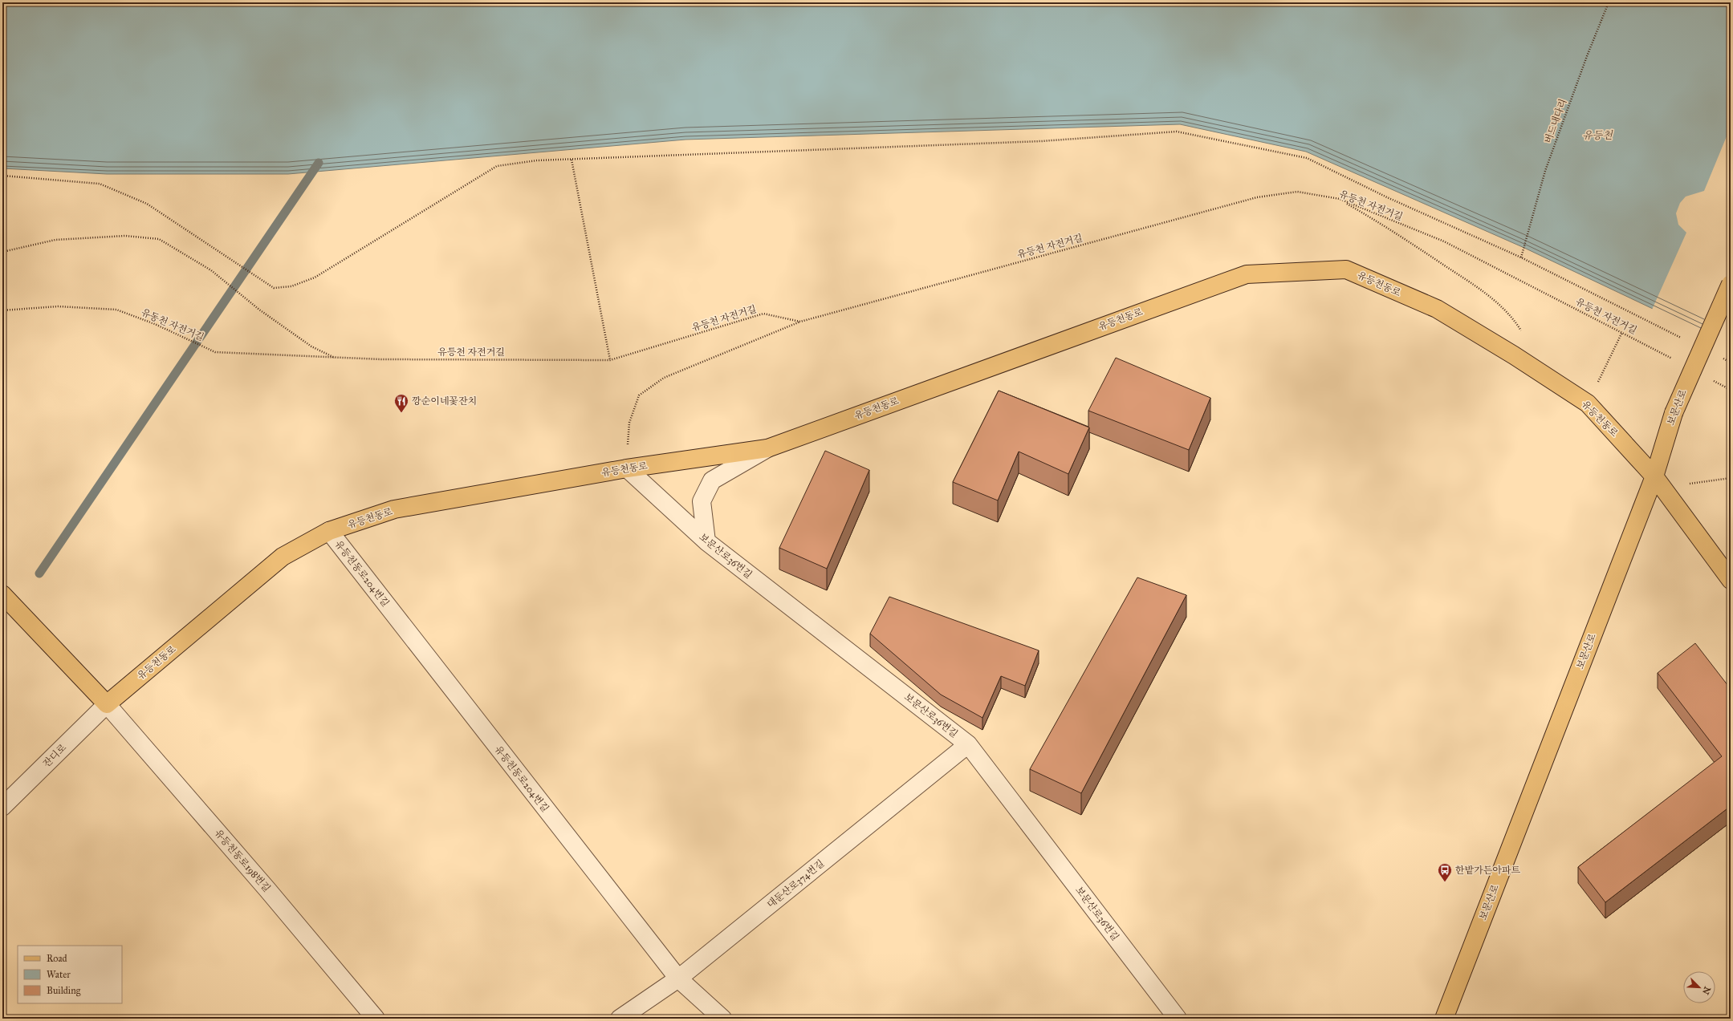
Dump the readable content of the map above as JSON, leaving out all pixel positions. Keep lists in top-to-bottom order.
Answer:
{
  "streets": {
    "main road": ["유등천동로", "보문산로"],
    "street": [
      "보문산로36번길",
      "유등천동로204번길",
      "잔디로",
      "유등천동로198번길",
      "대둔산로374번길"
    ],
    "path": ["버드내다리", "유등천 자전거길", "유동천 자전거길"]
  },
  "crossings": [
    ["유등천 자전거길", "유동천 자전거길"],
    ["유등천동로", "보문산로"],
    ["유등천동로", "보문산로36번길"],
    ["유등천동로", "유등천동로204번길"],
    ["유등천동로", "잔디로"],
    ["유등천동로", "유등천동로198번길"],
    ["보문산로36번길", "대둔산로374번길"],
    ["유등천동로204번길", "대둔산로374번길"],
    ["잔디로", "유등천동로198번길"]
  ],
  "water": ["유등천"],
  "places": {
    "restaurant": ["깡순이네꽃잔치"],
    "bus stop": ["한밭가든아파트"]
  },
  "legend": ["Road", "Water", "Building"],
  "north": "bottom right"
}
